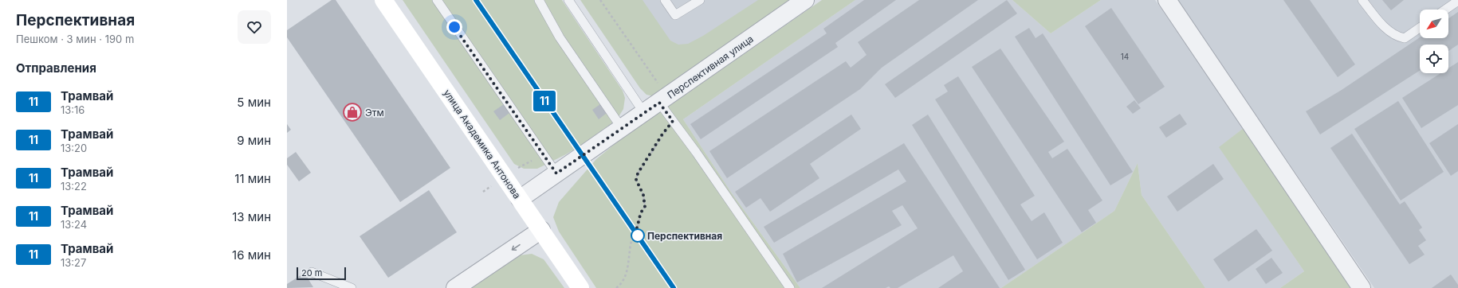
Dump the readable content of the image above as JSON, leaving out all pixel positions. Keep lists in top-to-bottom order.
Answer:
{
  "streets": {
    "main road": ["улица Академика Антонова"],
    "street": ["Перспективная улица"]
  },
  "crossings": [
    ["Перспективная улица", "улица Академика Антонова"]
  ],
  "places": {
    "shop": ["Этм"],
    "other": ["Перспективная"]
  },
  "lines": ["tram line 11"],
  "house_numbers": ["14"],
  "scale_bar": "20 m",
  "north": "bottom left",
  "page": {
    "heading": [
      ["Перспективная", "Пешком · 3 мин · 190 m"],
      "Отправления"
    ],
    "on_map": "11",
    "list": [
      {
        "mark": "11",
        "name": "Трамвай",
        "note": "13:16",
        "value": "5 мин"
      },
      {
        "mark": "11",
        "name": "Трамвай",
        "note": "13:20",
        "value": "9 мин"
      },
      {
        "mark": "11",
        "name": "Трамвай",
        "note": "13:22",
        "value": "11 мин"
      },
      {
        "mark": "11",
        "name": "Трамвай",
        "note": "13:24",
        "value": "13 мин"
      },
      {
        "mark": "11",
        "name": "Трамвай",
        "note": "13:27",
        "value": "16 мин"
      }
    ],
    "scale": "20 m"
  }
}
